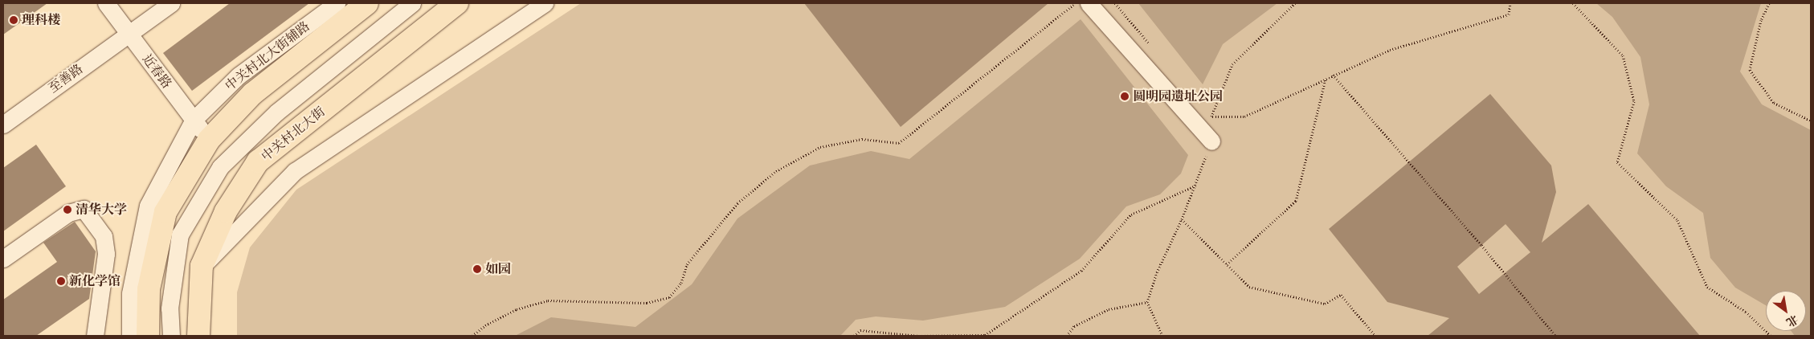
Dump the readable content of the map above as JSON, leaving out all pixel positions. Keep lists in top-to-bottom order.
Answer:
{
  "streets": {
    "main road": ["中关村北大街"],
    "street": ["中关村北大街辅路", "近春路", "至善路"]
  },
  "crossings": [
    ["中关村北大街辅路", "近春路"],
    ["近春路", "至善路"]
  ],
  "places": [
    "理科楼",
    "圆明园遗址公园",
    "清华大学",
    "如园",
    "新化学馆"
  ],
  "north": "bottom right"
}
